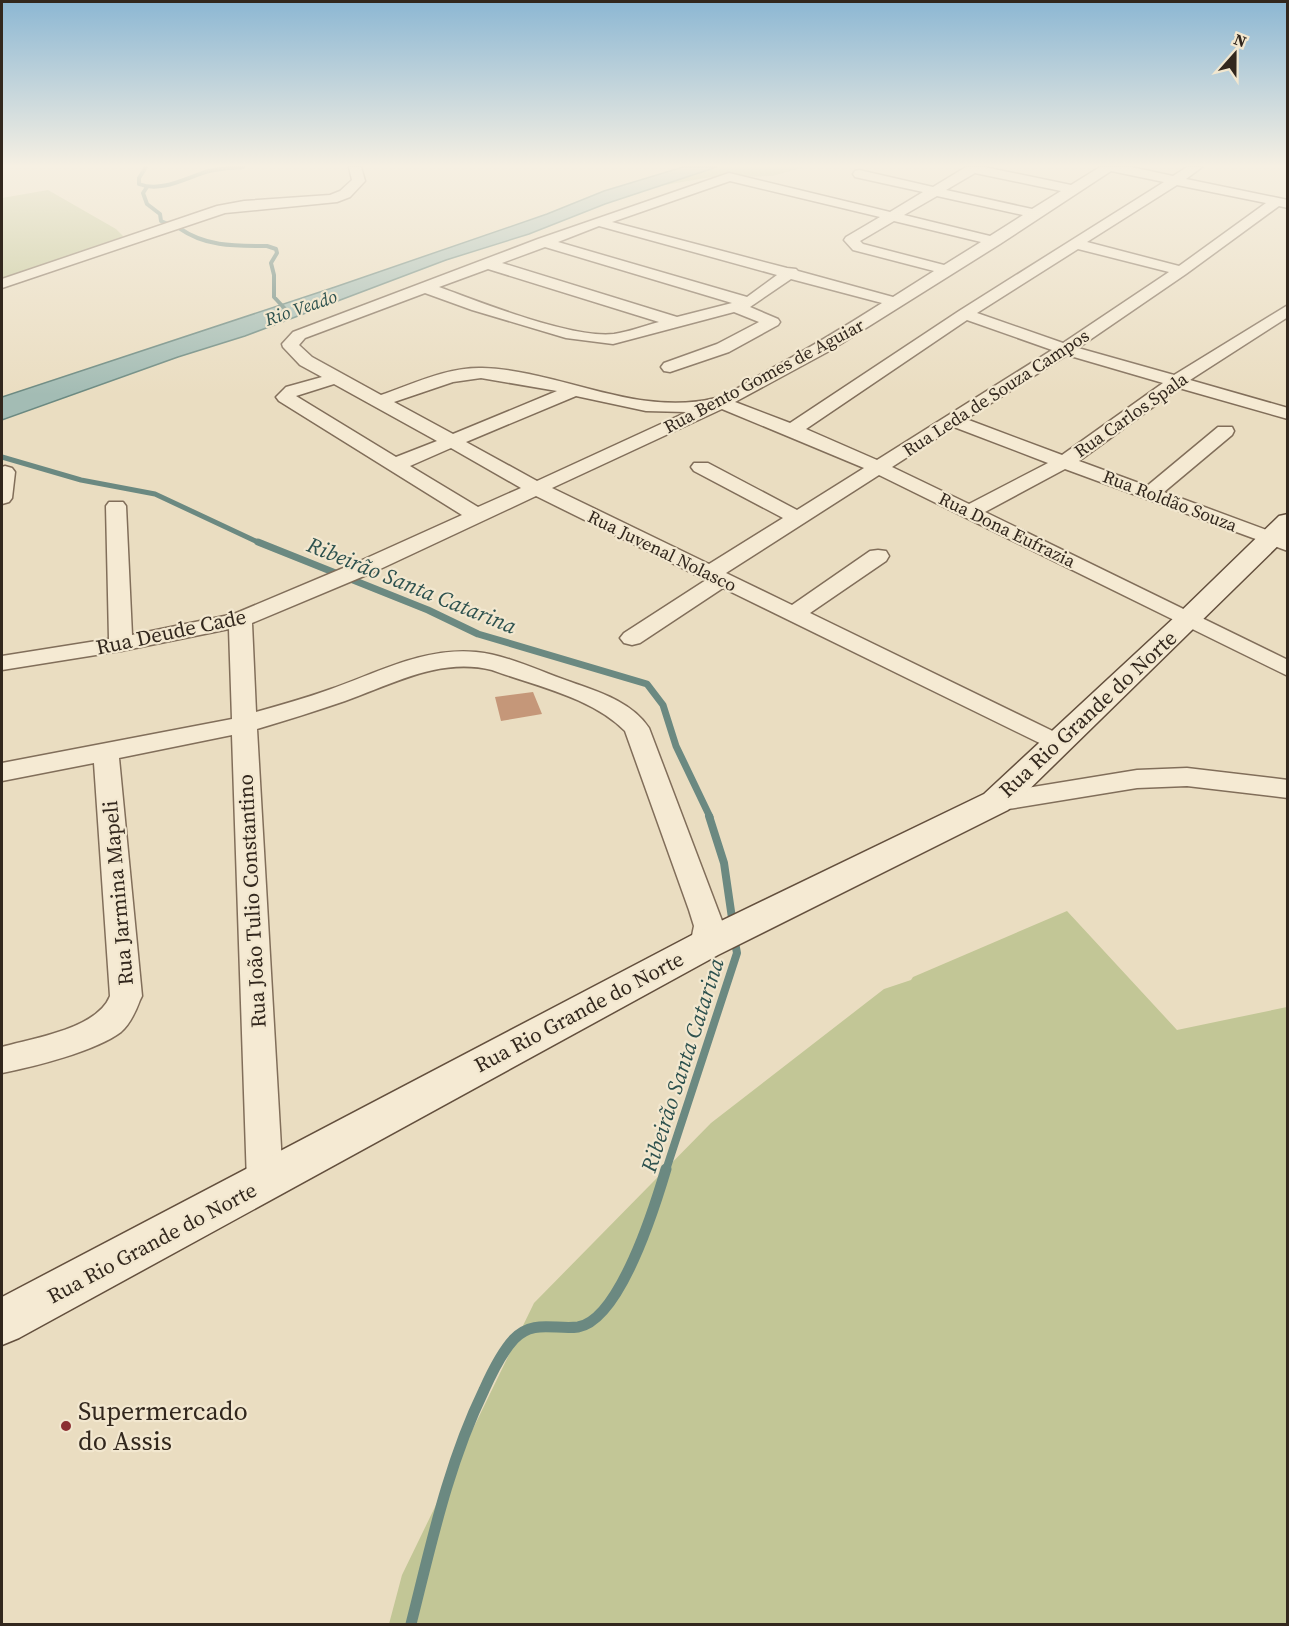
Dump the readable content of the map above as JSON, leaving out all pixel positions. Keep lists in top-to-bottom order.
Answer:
{
  "streets": {
    "main road": ["Rua Rio Grande do Norte"],
    "street": [
      "Rua Bento Gomes de Aguiar",
      "Rua Leda de Souza Campos",
      "Rua Carlos Spala",
      "Rua Roldão Souza",
      "Rua Dona Eufrazia",
      "Rua Juvenal Nolasco",
      "Rua Deude Cade",
      "Rua Jarmina Mapeli",
      "Rua João Tulio Constantino"
    ]
  },
  "crossings": [
    ["Rua Bento Gomes de Aguiar", "Rua Dona Eufrazia"],
    ["Rua Bento Gomes de Aguiar", "Rua Juvenal Nolasco"],
    ["Rua Bento Gomes de Aguiar", "Rua Deude Cade"],
    ["Rua Leda de Souza Campos", "Rua Roldão Souza"],
    ["Rua Leda de Souza Campos", "Rua Dona Eufrazia"],
    ["Rua Leda de Souza Campos", "Rua Juvenal Nolasco"],
    ["Rua Carlos Spala", "Rua Roldão Souza"],
    ["Rua Carlos Spala", "Rua Dona Eufrazia"],
    ["Rua Roldão Souza", "Rua Rio Grande do Norte"],
    ["Rua Dona Eufrazia", "Rua Rio Grande do Norte"],
    ["Rua Juvenal Nolasco", "Rua Rio Grande do Norte"],
    ["Rua Deude Cade", "Rua João Tulio Constantino"],
    ["Rua Rio Grande do Norte", "Rua João Tulio Constantino"]
  ],
  "water": ["Rio Veado", "Ribeirão Santa Catarina"],
  "places": ["Supermercado do Assis"],
  "north": "top"
}
